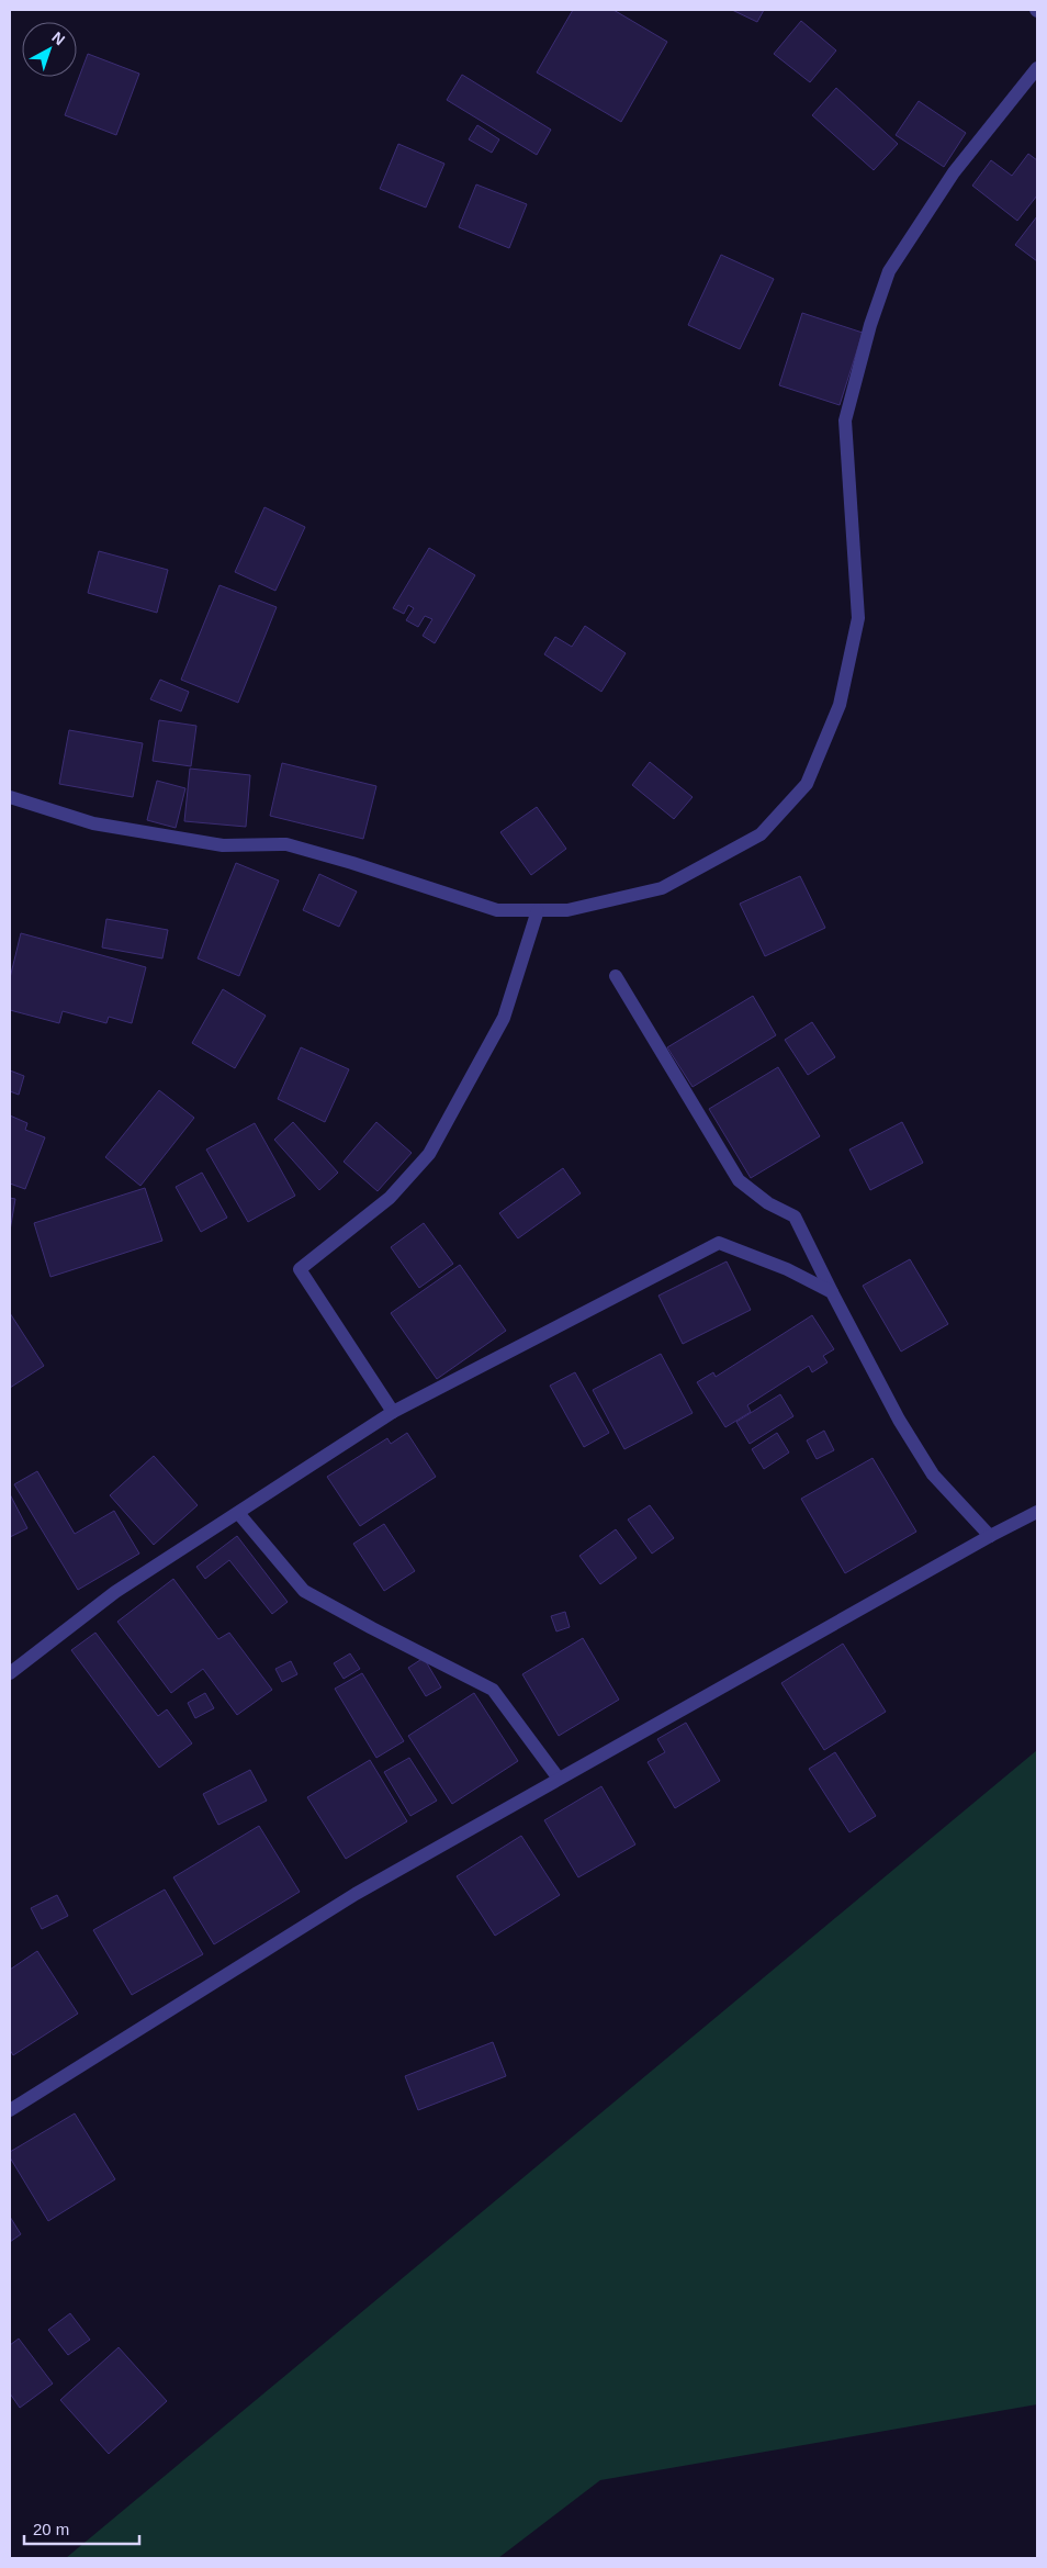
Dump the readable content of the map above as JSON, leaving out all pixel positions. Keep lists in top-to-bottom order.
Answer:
{
  "scale_bar": "20 m",
  "north": "top right"
}
